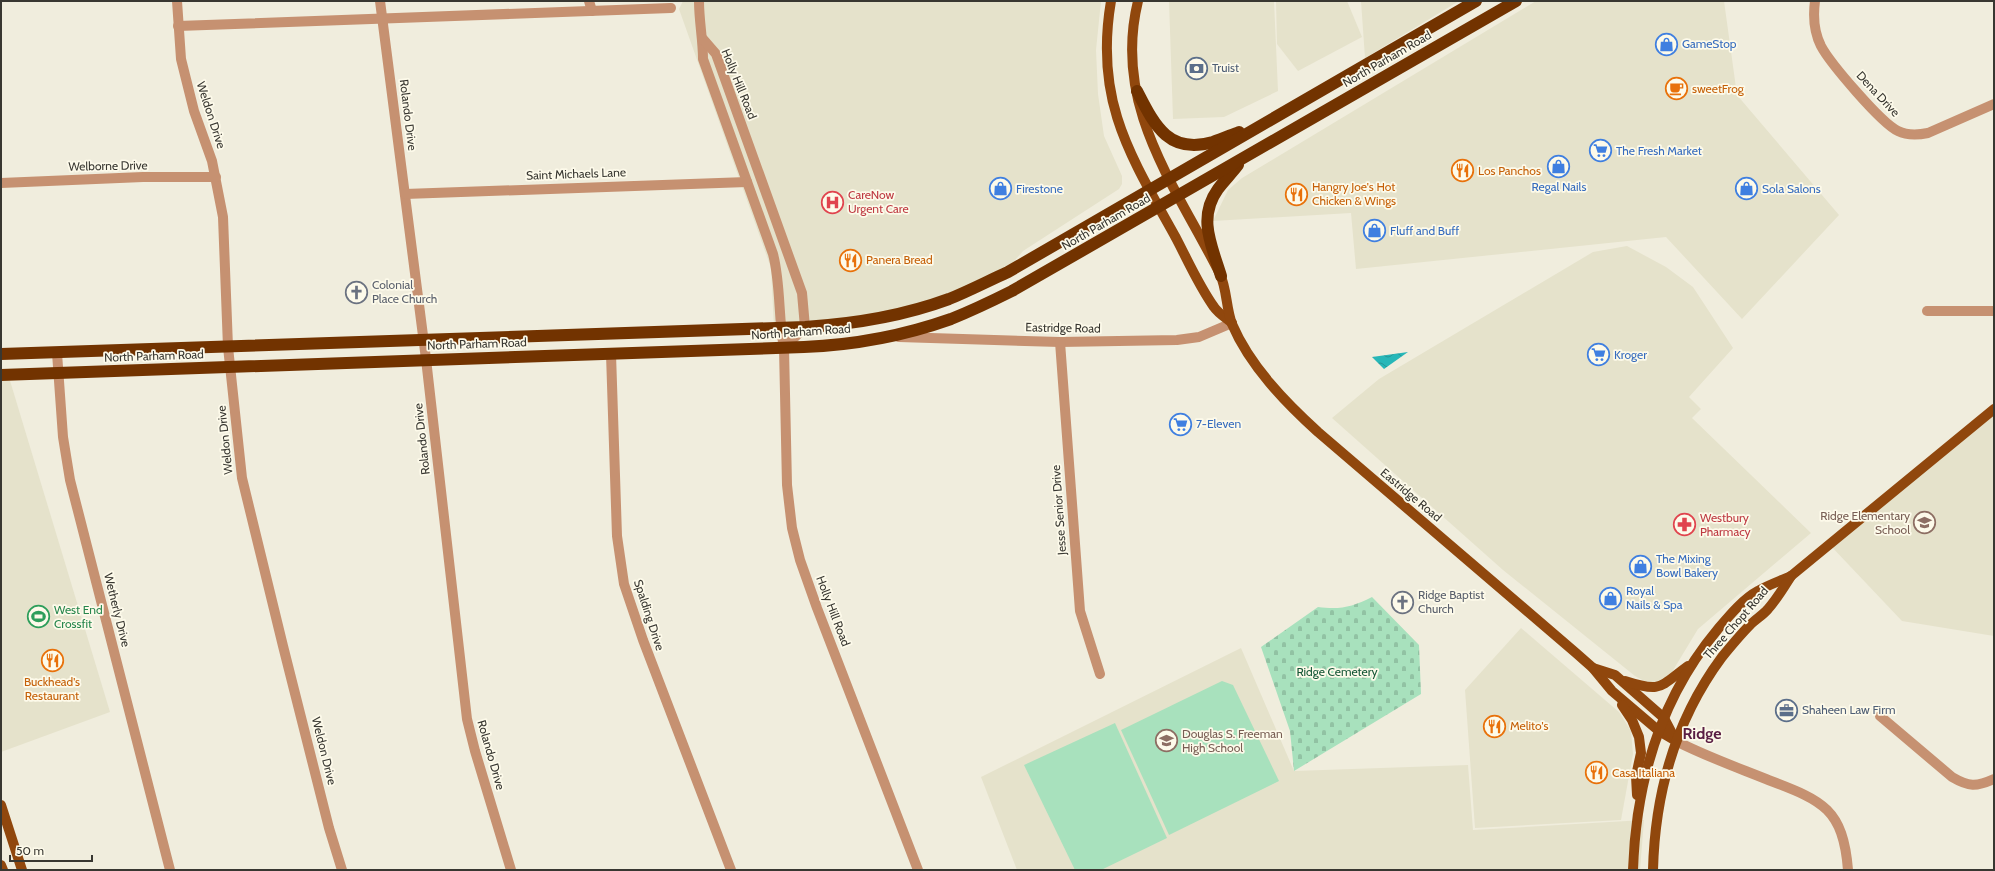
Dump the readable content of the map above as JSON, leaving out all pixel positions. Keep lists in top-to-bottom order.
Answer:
{
  "streets": {
    "highway": ["North Parham Road"],
    "main road": ["Eastridge Road", "Three Chopt Road"],
    "street": [
      "Holly Hill Road",
      "Dena Drive",
      "Weldon Drive",
      "Rolando Drive",
      "Welborne Drive",
      "Saint Michaels Lane",
      "Jesse Senior Drive",
      "Wetherly Drive",
      "Spalding Drive"
    ]
  },
  "crossings": [
    ["North Parham Road", "Holly Hill Road"],
    ["North Parham Road", "Weldon Drive"],
    ["North Parham Road", "Rolando Drive"],
    ["North Parham Road", "Eastridge Road"],
    ["North Parham Road", "Wetherly Drive"],
    ["North Parham Road", "Spalding Drive"],
    ["Holly Hill Road", "Saint Michaels Lane"],
    ["Weldon Drive", "Welborne Drive"],
    ["Rolando Drive", "Saint Michaels Lane"],
    ["Eastridge Road", "Jesse Senior Drive"],
    ["Eastridge Road", "Three Chopt Road"]
  ],
  "districts": ["Ridge"],
  "parks": ["Ridge Cemetery"],
  "places": {
    "shop": [
      "GameStop",
      "Regal Nails",
      "Firestone",
      "Sola Salons",
      "Fluff and Buff",
      "The Mixing Bowl Bakery",
      "Royal Nails & Spa"
    ],
    "bank": ["Truist"],
    "cafe": ["sweetFrog"],
    "supermarket": ["The Fresh Market", "Kroger", "7-Eleven"],
    "restaurant": [
      "Los Panchos",
      "Hangry Joe's Hot Chicken & Wings",
      "Panera Bread",
      "Buckhead's Restaurant",
      "Melito's",
      "Casa Italiana"
    ],
    "hospital": ["CareNow Urgent Care"],
    "church": ["Colonial Place Church", "Ridge Baptist Church"],
    "school or university": ["Ridge Elementary School", "Douglas S. Freeman High School"],
    "pharmacy": ["Westbury Pharmacy"],
    "sports": ["West End Crossfit"],
    "office": ["Shaheen Law Firm"]
  },
  "scale_bar": "50 m"
}
